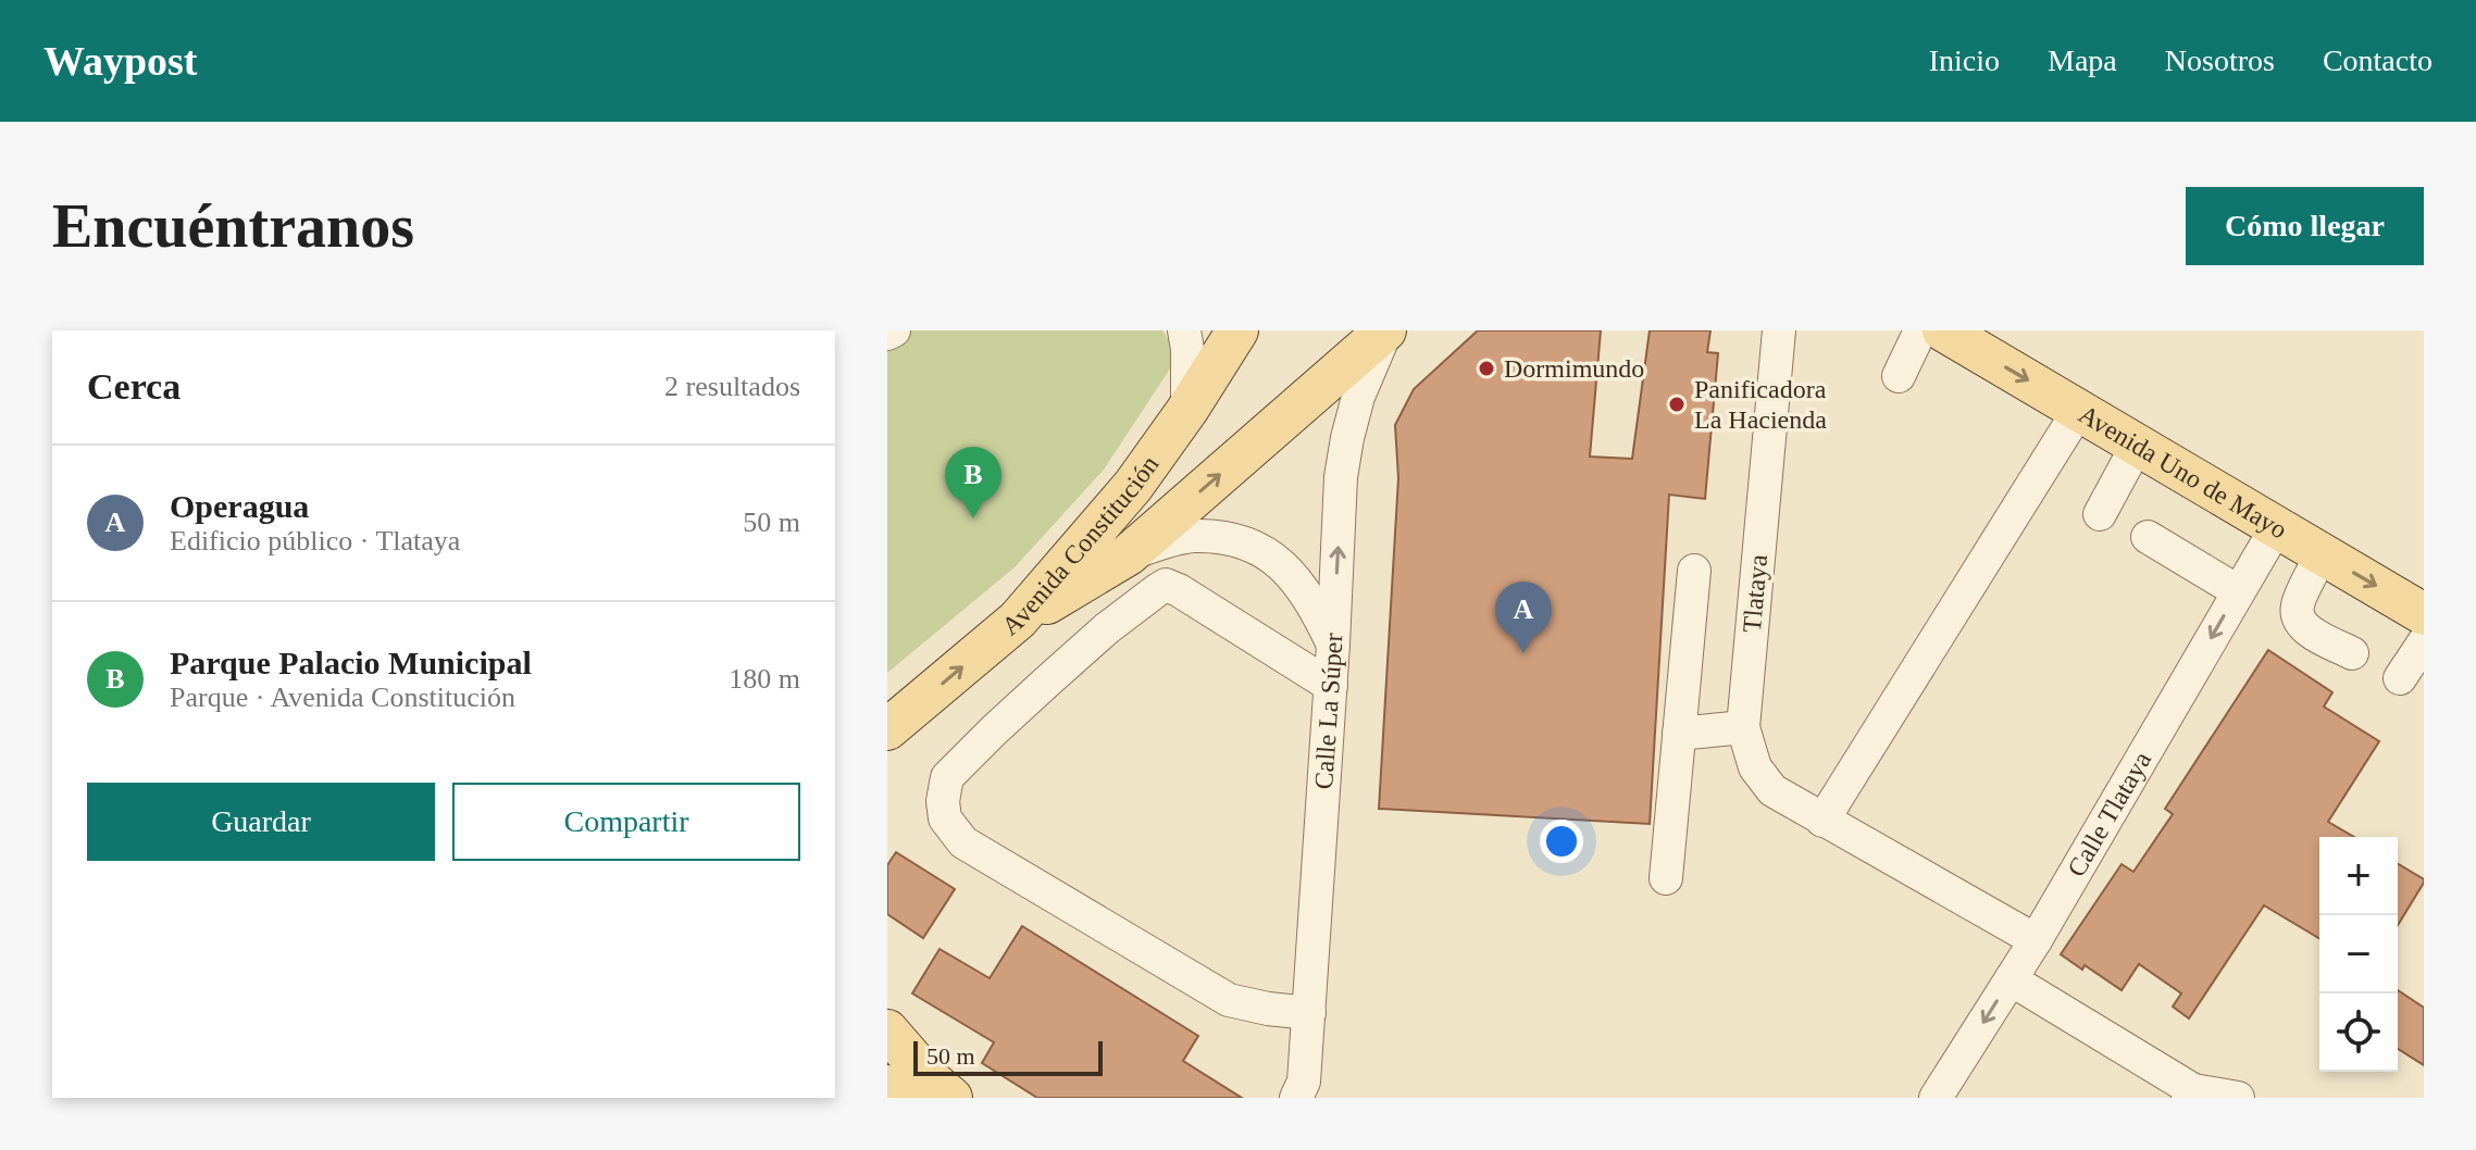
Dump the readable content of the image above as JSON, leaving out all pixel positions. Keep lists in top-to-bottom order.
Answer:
{
  "streets": {
    "main road": ["Avenida Uno de Mayo", "Avenida Constitución"],
    "street": ["Tlataya", "Calle La Súper", "Calle Tlataya"]
  },
  "crossings": [
    ["Avenida Uno de Mayo", "Calle Tlataya"],
    ["Tlataya", "Calle Tlataya"]
  ],
  "one_way": ["Avenida Uno de Mayo", "Calle La Súper"],
  "places": ["Dormimundo", "Panificadora La Hacienda"],
  "scale_bar": "50 m",
  "page": {
    "header": "Waypost",
    "nav": [
      "Inicio",
      "Mapa",
      "Nosotros",
      "Contacto"
    ],
    "buttons": [
      "Cómo llegar",
      ["Guardar", "Compartir"]
    ],
    "title": "Encuéntranos",
    "heading": ["Cerca", "2 resultados"],
    "list": [
      {
        "mark": "A",
        "name": "Operagua",
        "note": "Edificio público · Tlataya",
        "value": "50 m"
      },
      {
        "mark": "B",
        "name": "Parque Palacio Municipal",
        "note": "Parque · Avenida Constitución",
        "value": "180 m"
      }
    ],
    "pins": ["B", "A"],
    "map_buttons": ["+", "−"],
    "scale": "50 m"
  }
}
